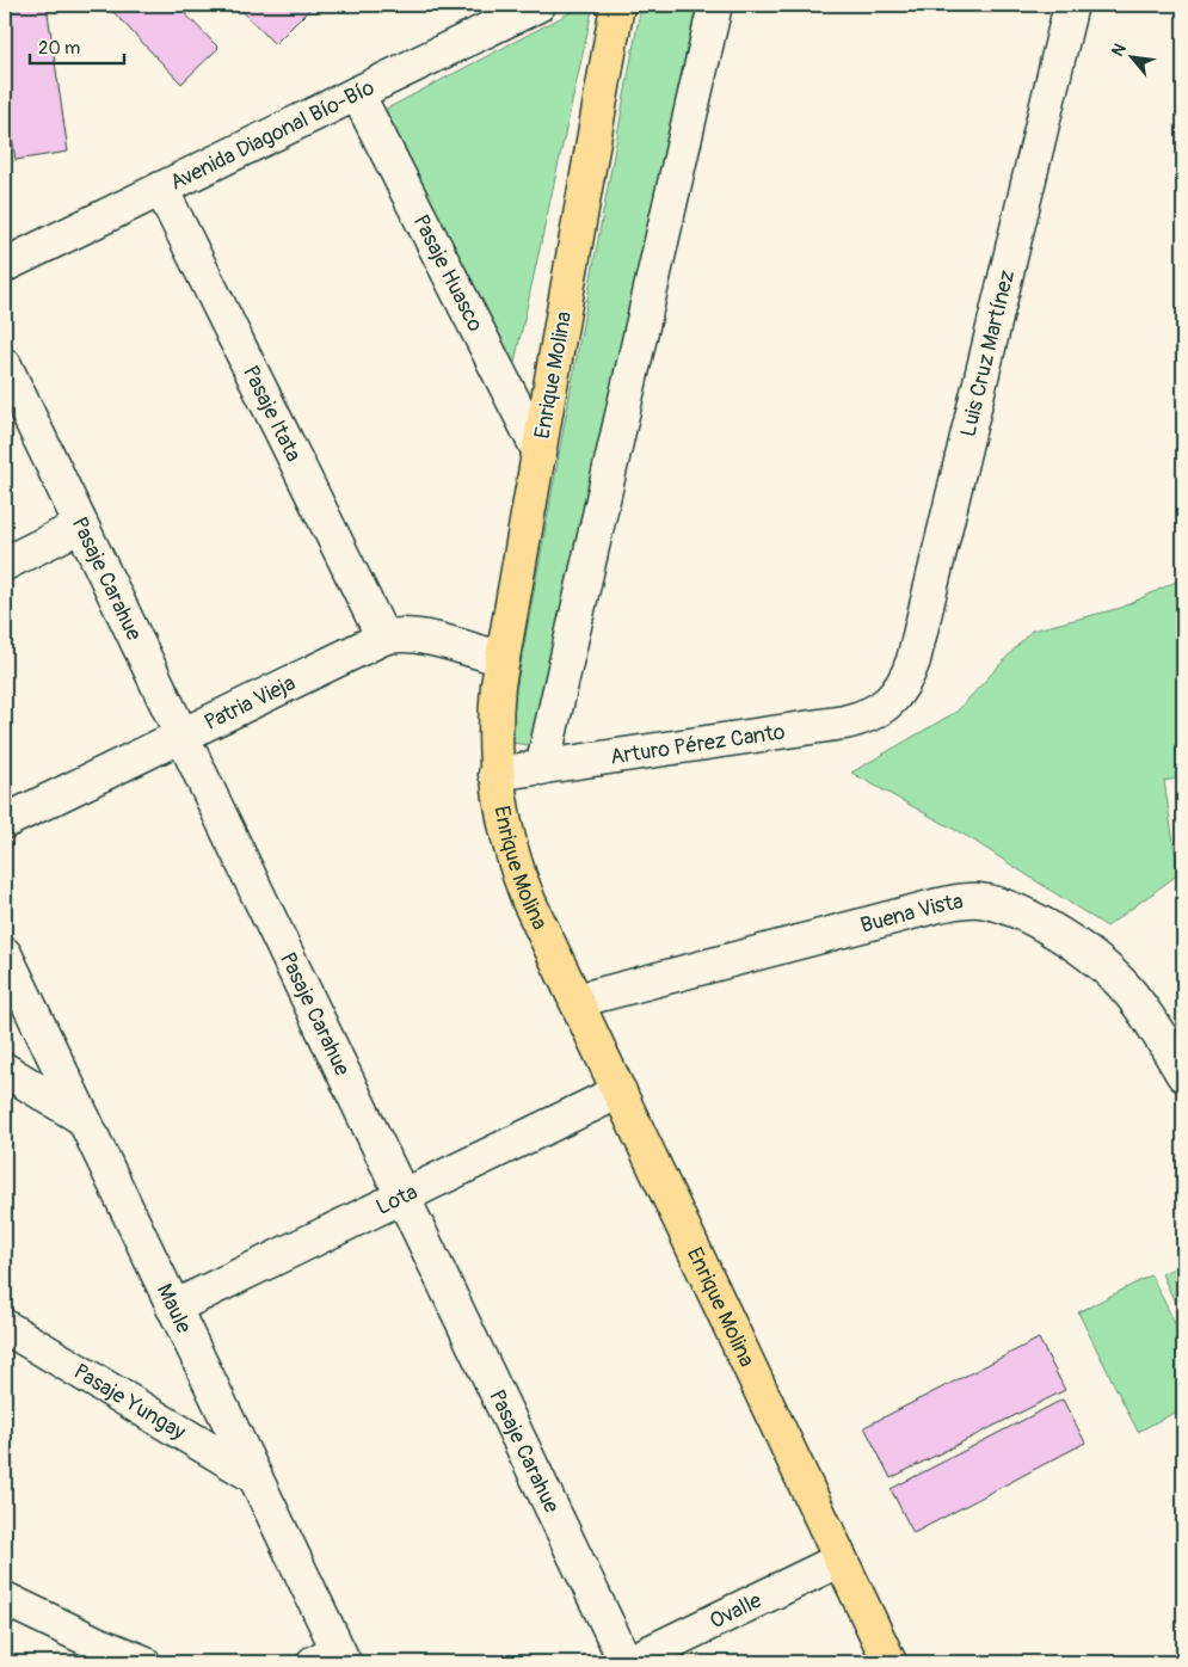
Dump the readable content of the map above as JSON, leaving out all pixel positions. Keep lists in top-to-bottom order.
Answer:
{
  "streets": {
    "main road": ["Enrique Molina"],
    "street": [
      "Avenida Diagonal Bío-Bío",
      "Pasaje Huasco",
      "Luis Cruz Martínez",
      "Pasaje Itata",
      "Pasaje Carahue",
      "Patria Vieja",
      "Arturo Pérez Canto",
      "Buena Vista",
      "Lota",
      "Maule",
      "Pasaje Yungay",
      "Ovalle"
    ]
  },
  "crossings": [
    ["Avenida Diagonal Bío-Bío", "Pasaje Huasco"],
    ["Avenida Diagonal Bío-Bío", "Pasaje Itata"],
    ["Pasaje Huasco", "Enrique Molina"],
    ["Luis Cruz Martínez", "Arturo Pérez Canto"],
    ["Enrique Molina", "Patria Vieja"],
    ["Enrique Molina", "Arturo Pérez Canto"],
    ["Enrique Molina", "Buena Vista"],
    ["Enrique Molina", "Lota"],
    ["Enrique Molina", "Ovalle"],
    ["Pasaje Itata", "Patria Vieja"],
    ["Pasaje Carahue", "Patria Vieja"],
    ["Pasaje Carahue", "Lota"],
    ["Pasaje Carahue", "Ovalle"],
    ["Lota", "Maule"],
    ["Maule", "Pasaje Yungay"]
  ],
  "scale_bar": "20 m",
  "north": "top left"
}
